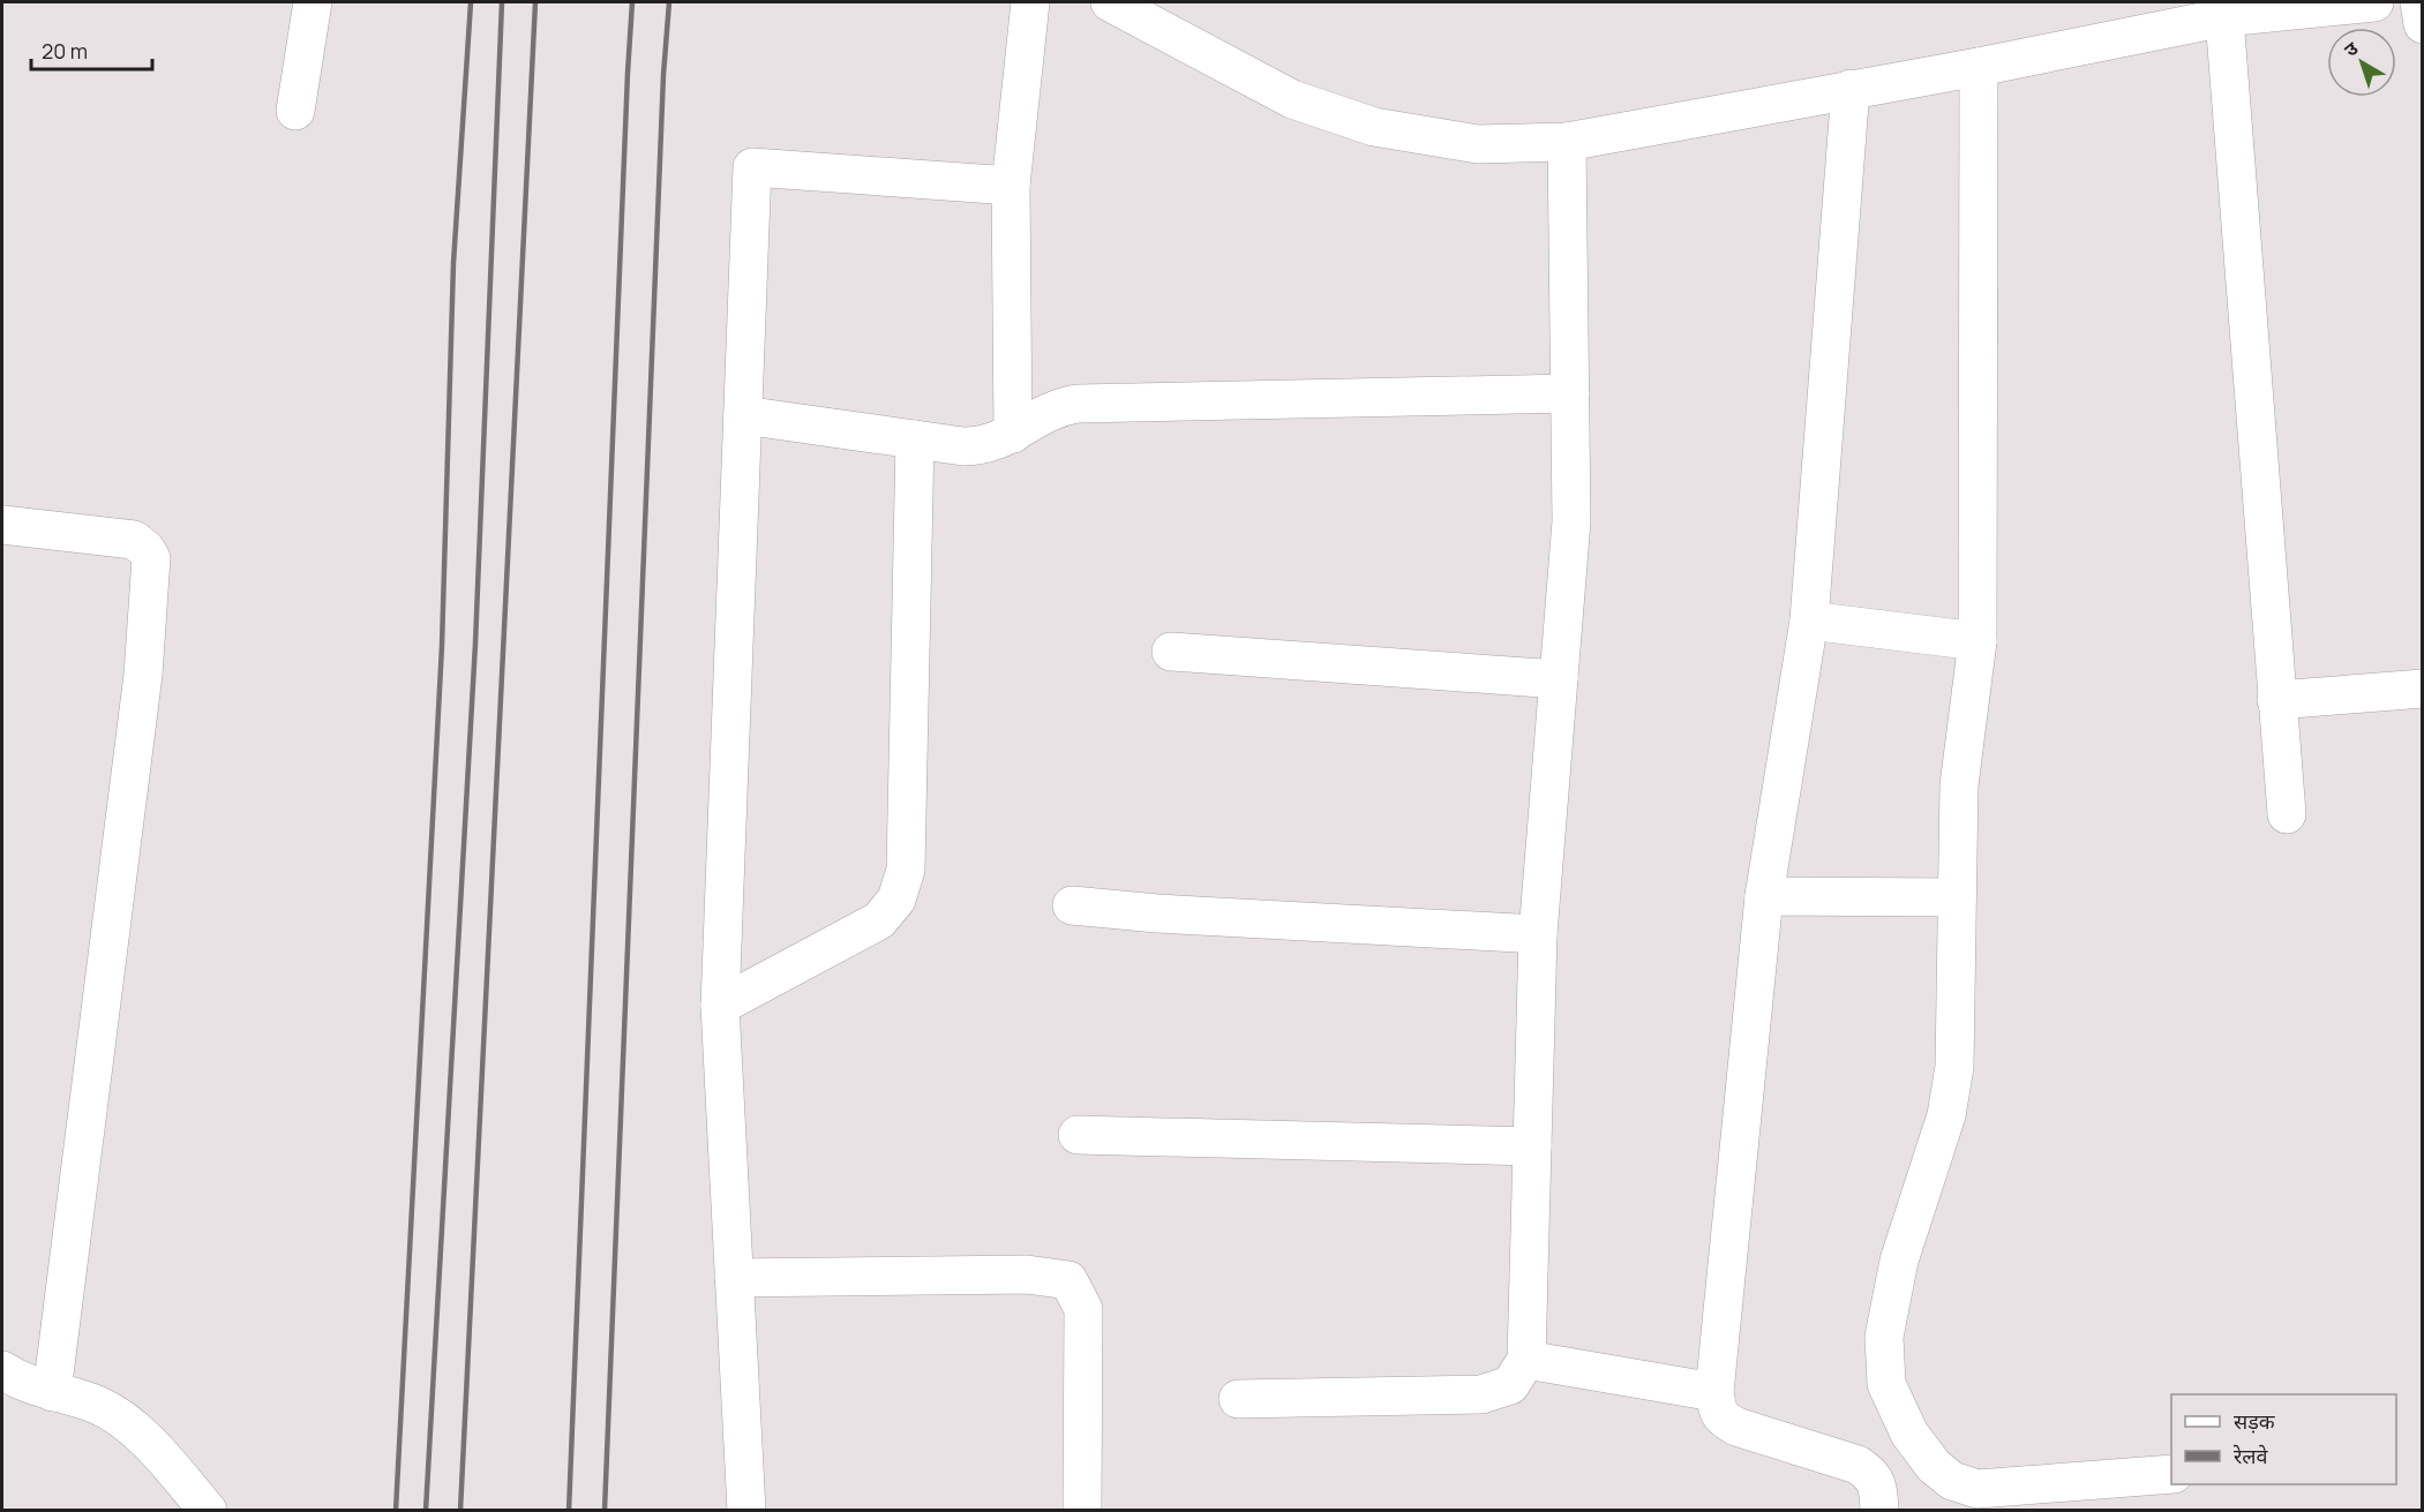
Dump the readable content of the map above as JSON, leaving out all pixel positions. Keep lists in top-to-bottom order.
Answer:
{
  "legend": ["सड़क", "रेलवे"],
  "scale_bar": "20 m",
  "north": "top left"
}
